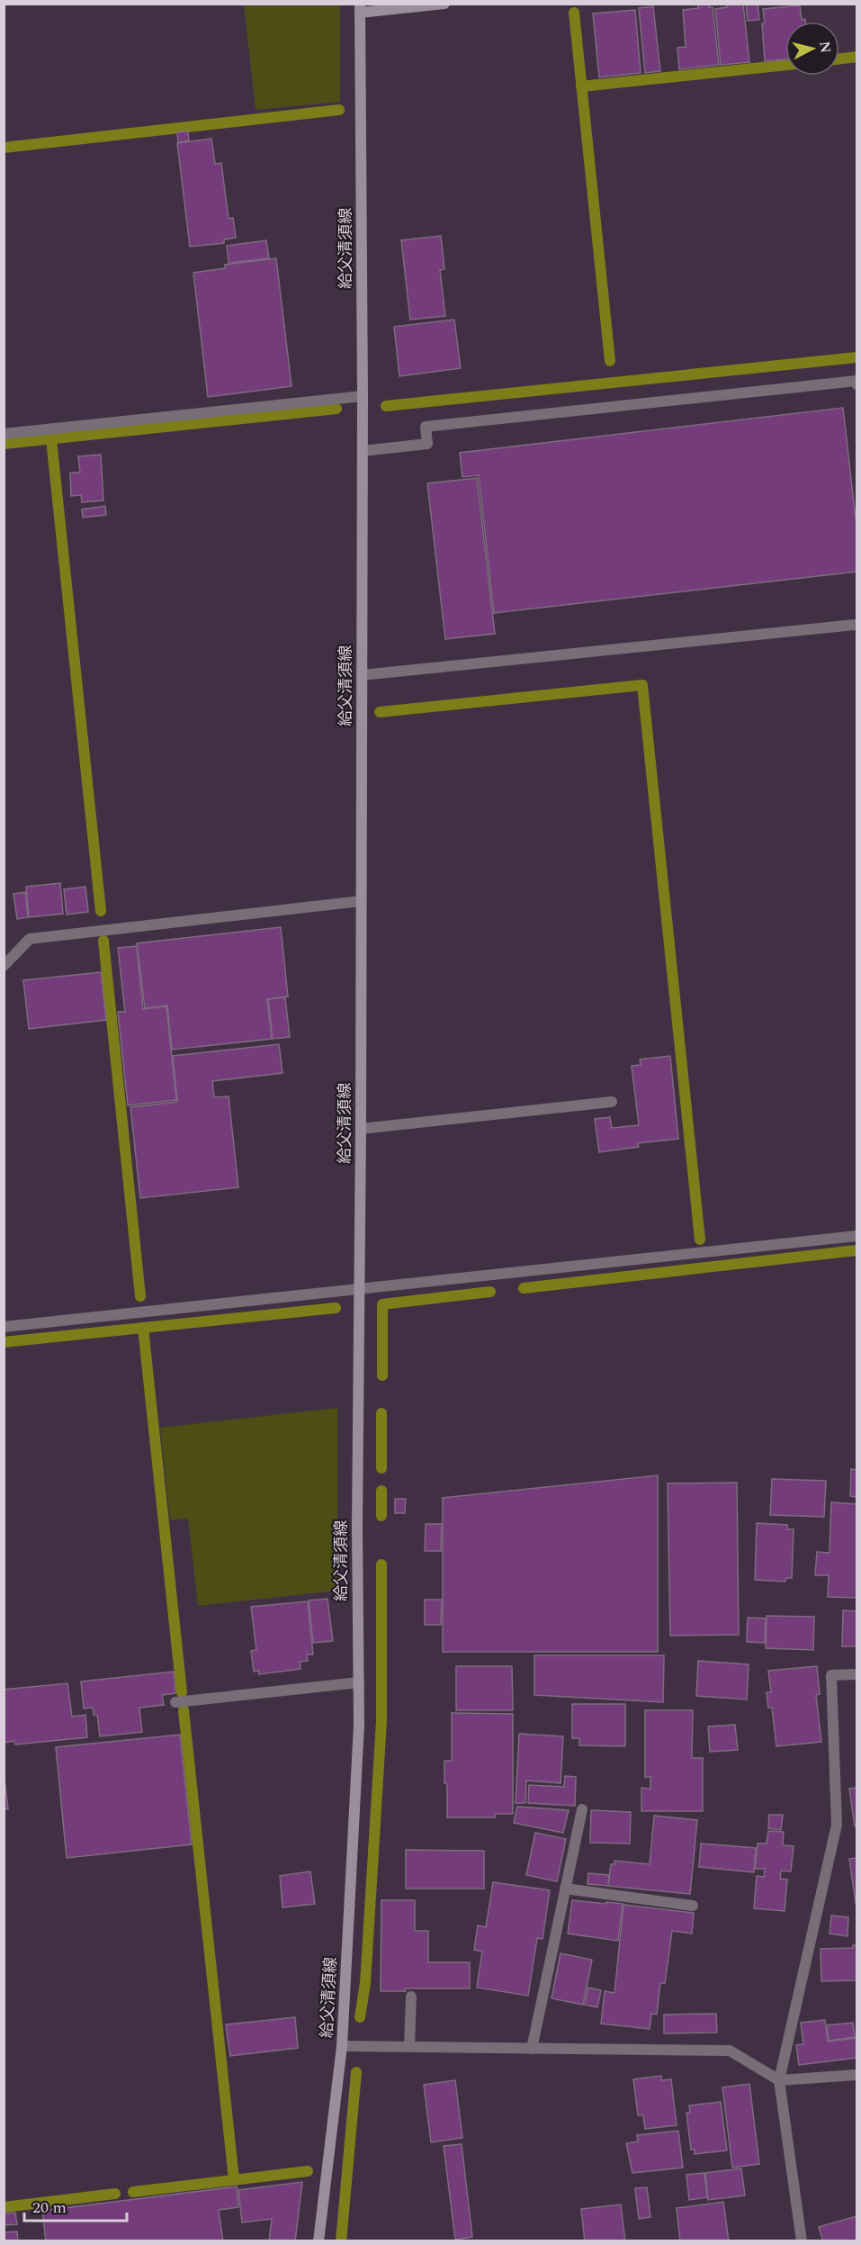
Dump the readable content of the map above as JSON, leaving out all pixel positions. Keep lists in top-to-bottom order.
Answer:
{
  "streets": {
    "main road": ["給父清須線"]
  },
  "scale_bar": "20 m",
  "north": "right"
}
